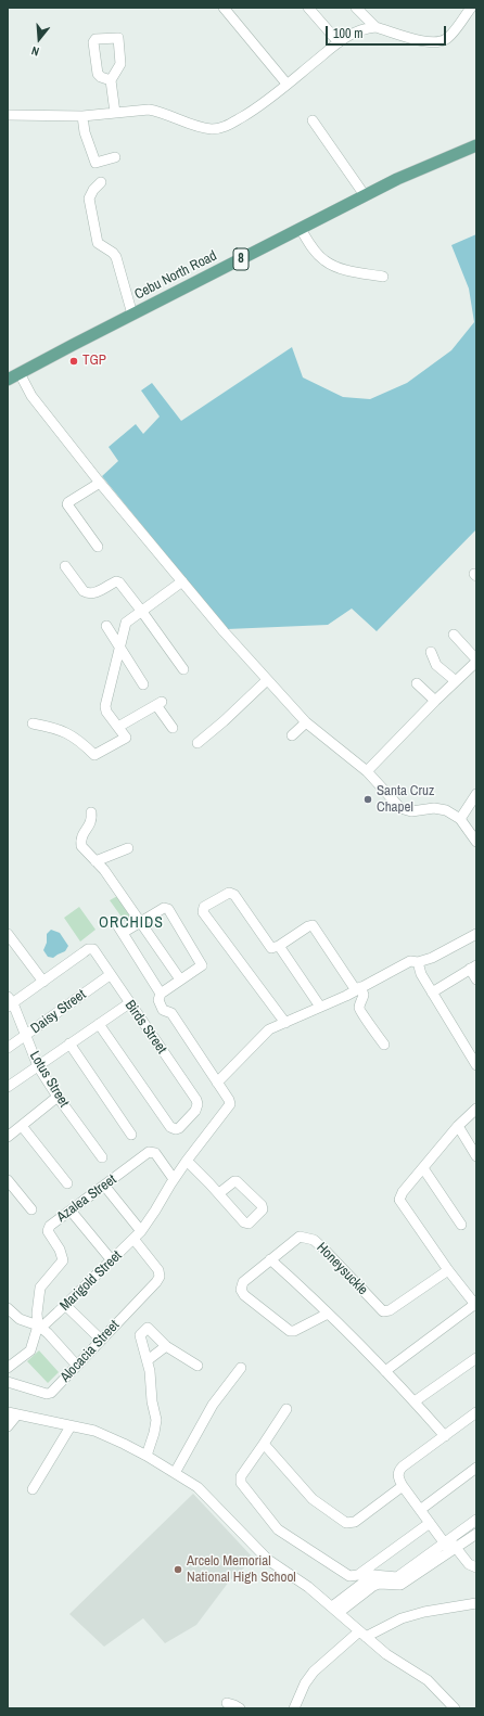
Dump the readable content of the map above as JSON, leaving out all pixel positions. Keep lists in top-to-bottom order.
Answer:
{
  "streets": {
    "main road": ["8", "Cebu North Road"],
    "street": [
      "Daisy Street",
      "Birds Street",
      "Lotus Street",
      "Azalea Street",
      "Honeysuckle",
      "Marigold Street",
      "Alocacia Street"
    ]
  },
  "crossings": [
    ["Daisy Street", "Birds Street"],
    ["Daisy Street", "Lotus Street"],
    ["Azalea Street", "Marigold Street"],
    ["Marigold Street", "Alocacia Street"]
  ],
  "districts": ["ORCHIDS"],
  "places": ["TGP", "Santa Cruz Chapel", "Arcelo Memorial National High School"],
  "scale_bar": "100 m",
  "north": "bottom"
}
